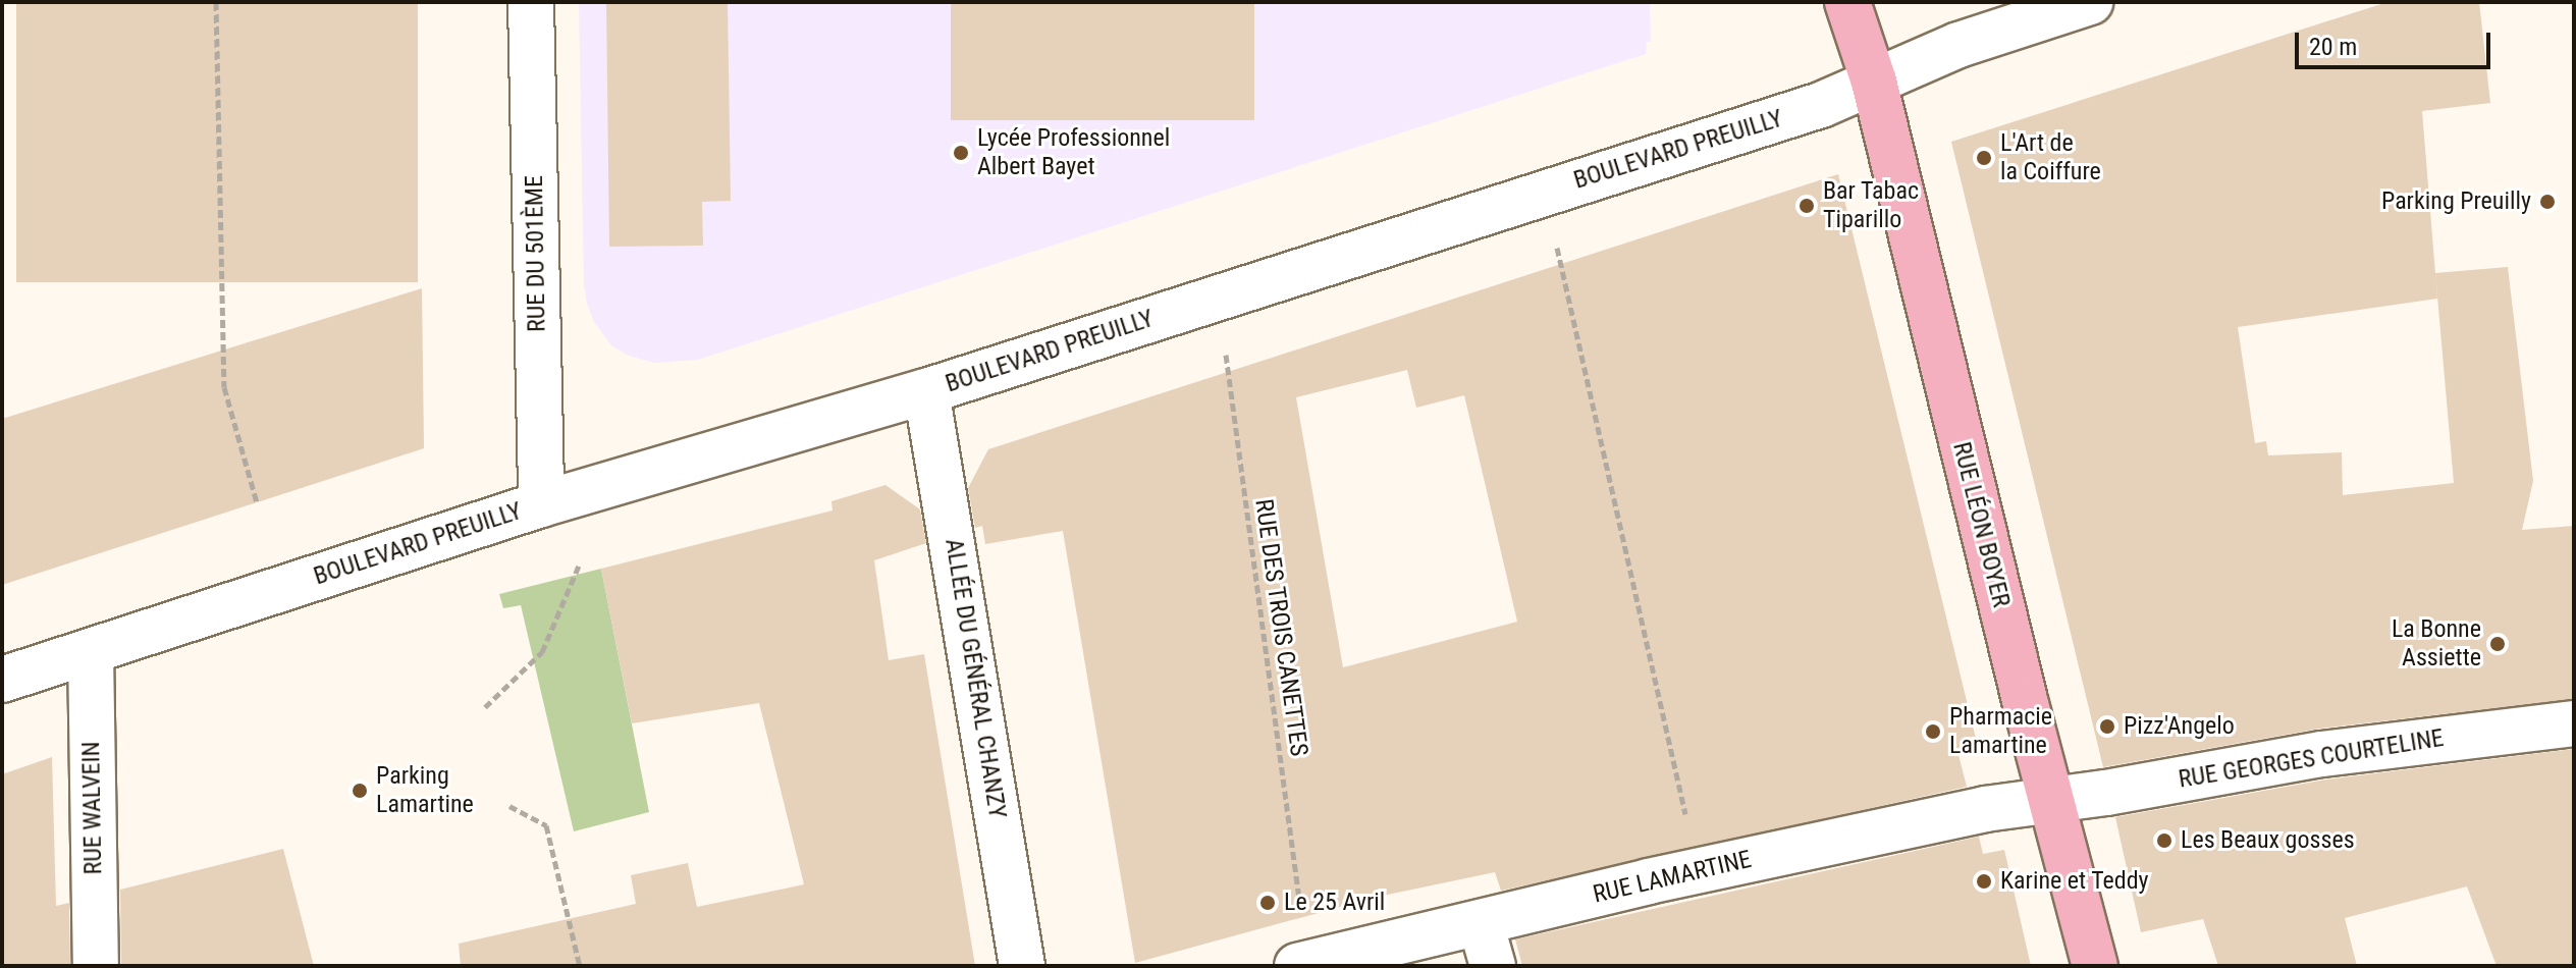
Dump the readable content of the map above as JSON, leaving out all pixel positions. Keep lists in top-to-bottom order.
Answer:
{
  "streets": {
    "main road": ["RUE LÉON BOYER"],
    "street": [
      "BOULEVARD PREUILLY",
      "RUE DU 501ÈME",
      "ALLÉE DU GÉNÉRAL CHANZY",
      "RUE GEORGES COURTELINE",
      "RUE WALVEIN",
      "RUE LAMARTINE"
    ],
    "path": ["RUE DES TROIS CANETTES"]
  },
  "crossings": [
    ["BOULEVARD PREUILLY", "RUE DU 501ÈME"],
    ["BOULEVARD PREUILLY", "RUE LÉON BOYER"],
    ["BOULEVARD PREUILLY", "RUE DES TROIS CANETTES"],
    ["BOULEVARD PREUILLY", "ALLÉE DU GÉNÉRAL CHANZY"],
    ["BOULEVARD PREUILLY", "RUE WALVEIN"],
    ["RUE LÉON BOYER", "RUE GEORGES COURTELINE"],
    ["RUE LÉON BOYER", "RUE LAMARTINE"],
    ["RUE DES TROIS CANETTES", "RUE LAMARTINE"],
    ["RUE GEORGES COURTELINE", "RUE LAMARTINE"]
  ],
  "places": [
    "Lycée Professionnel Albert Bayet",
    "L'Art de la Coiffure",
    "Parking Preuilly",
    "Bar Tabac Tiparillo",
    "La Bonne Assiette",
    "Pizz'Angelo",
    "Pharmacie Lamartine",
    "Parking Lamartine",
    "Les Beaux gosses",
    "Karine et Teddy",
    "Le 25 Avril"
  ],
  "scale_bar": "20 m"
}
